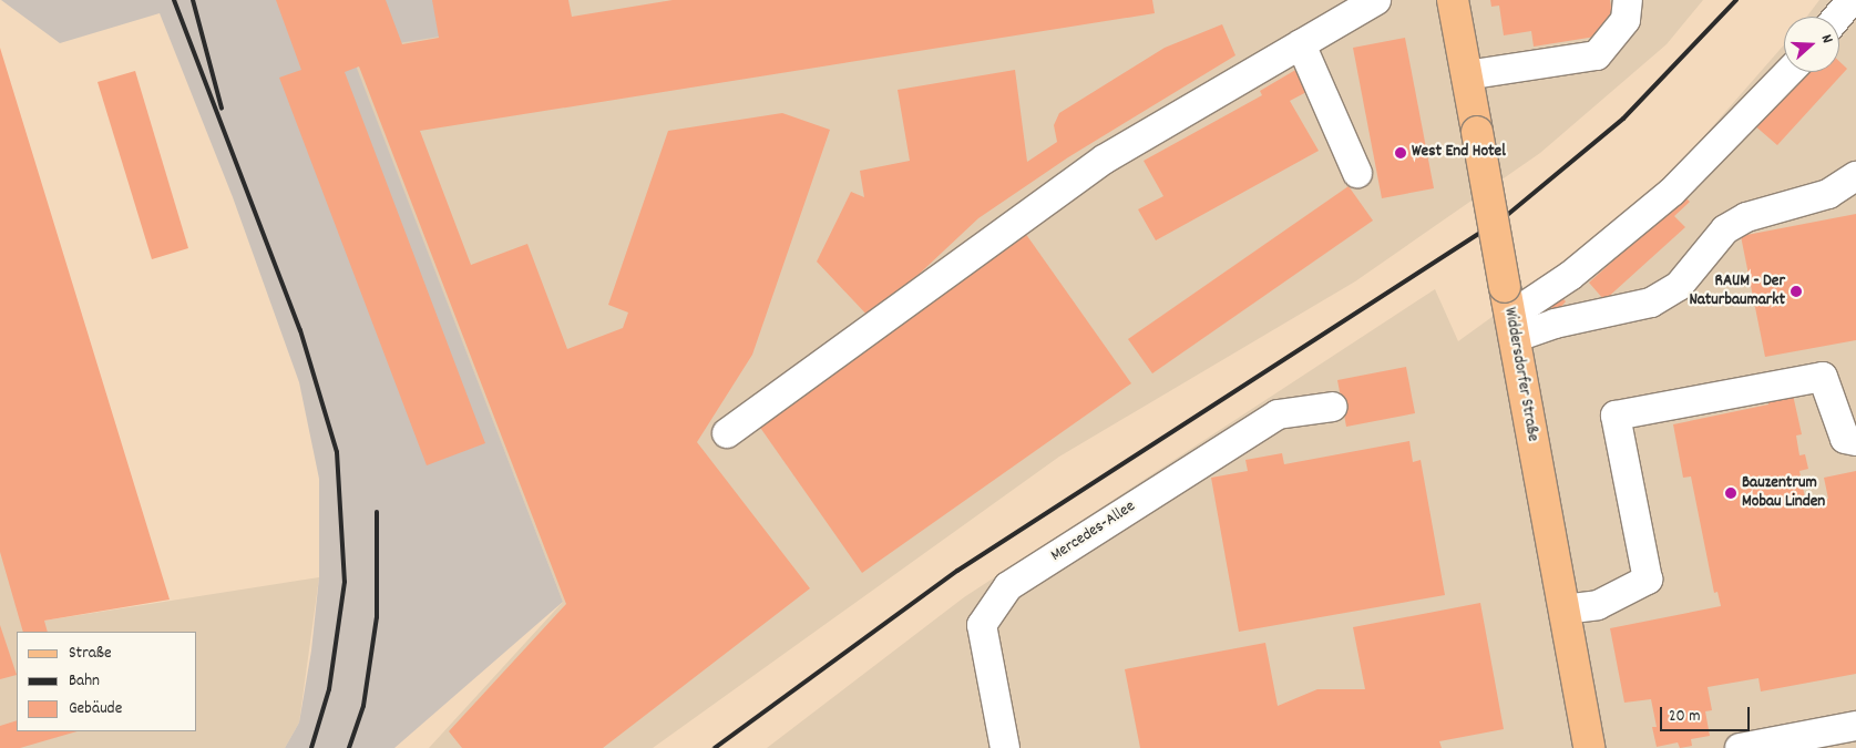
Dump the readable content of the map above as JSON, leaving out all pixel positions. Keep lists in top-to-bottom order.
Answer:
{
  "streets": {
    "main road": ["Widdersdorfer Straße"],
    "lane": ["Mercedes-Allee"]
  },
  "places": ["West End Hotel", "RAUM - Der Naturbaumarkt", "Bauzentrum Mobau Linden"],
  "legend": ["Straße", "Bahn", "Gebäude"],
  "scale_bar": "20 m",
  "north": "right"
}
